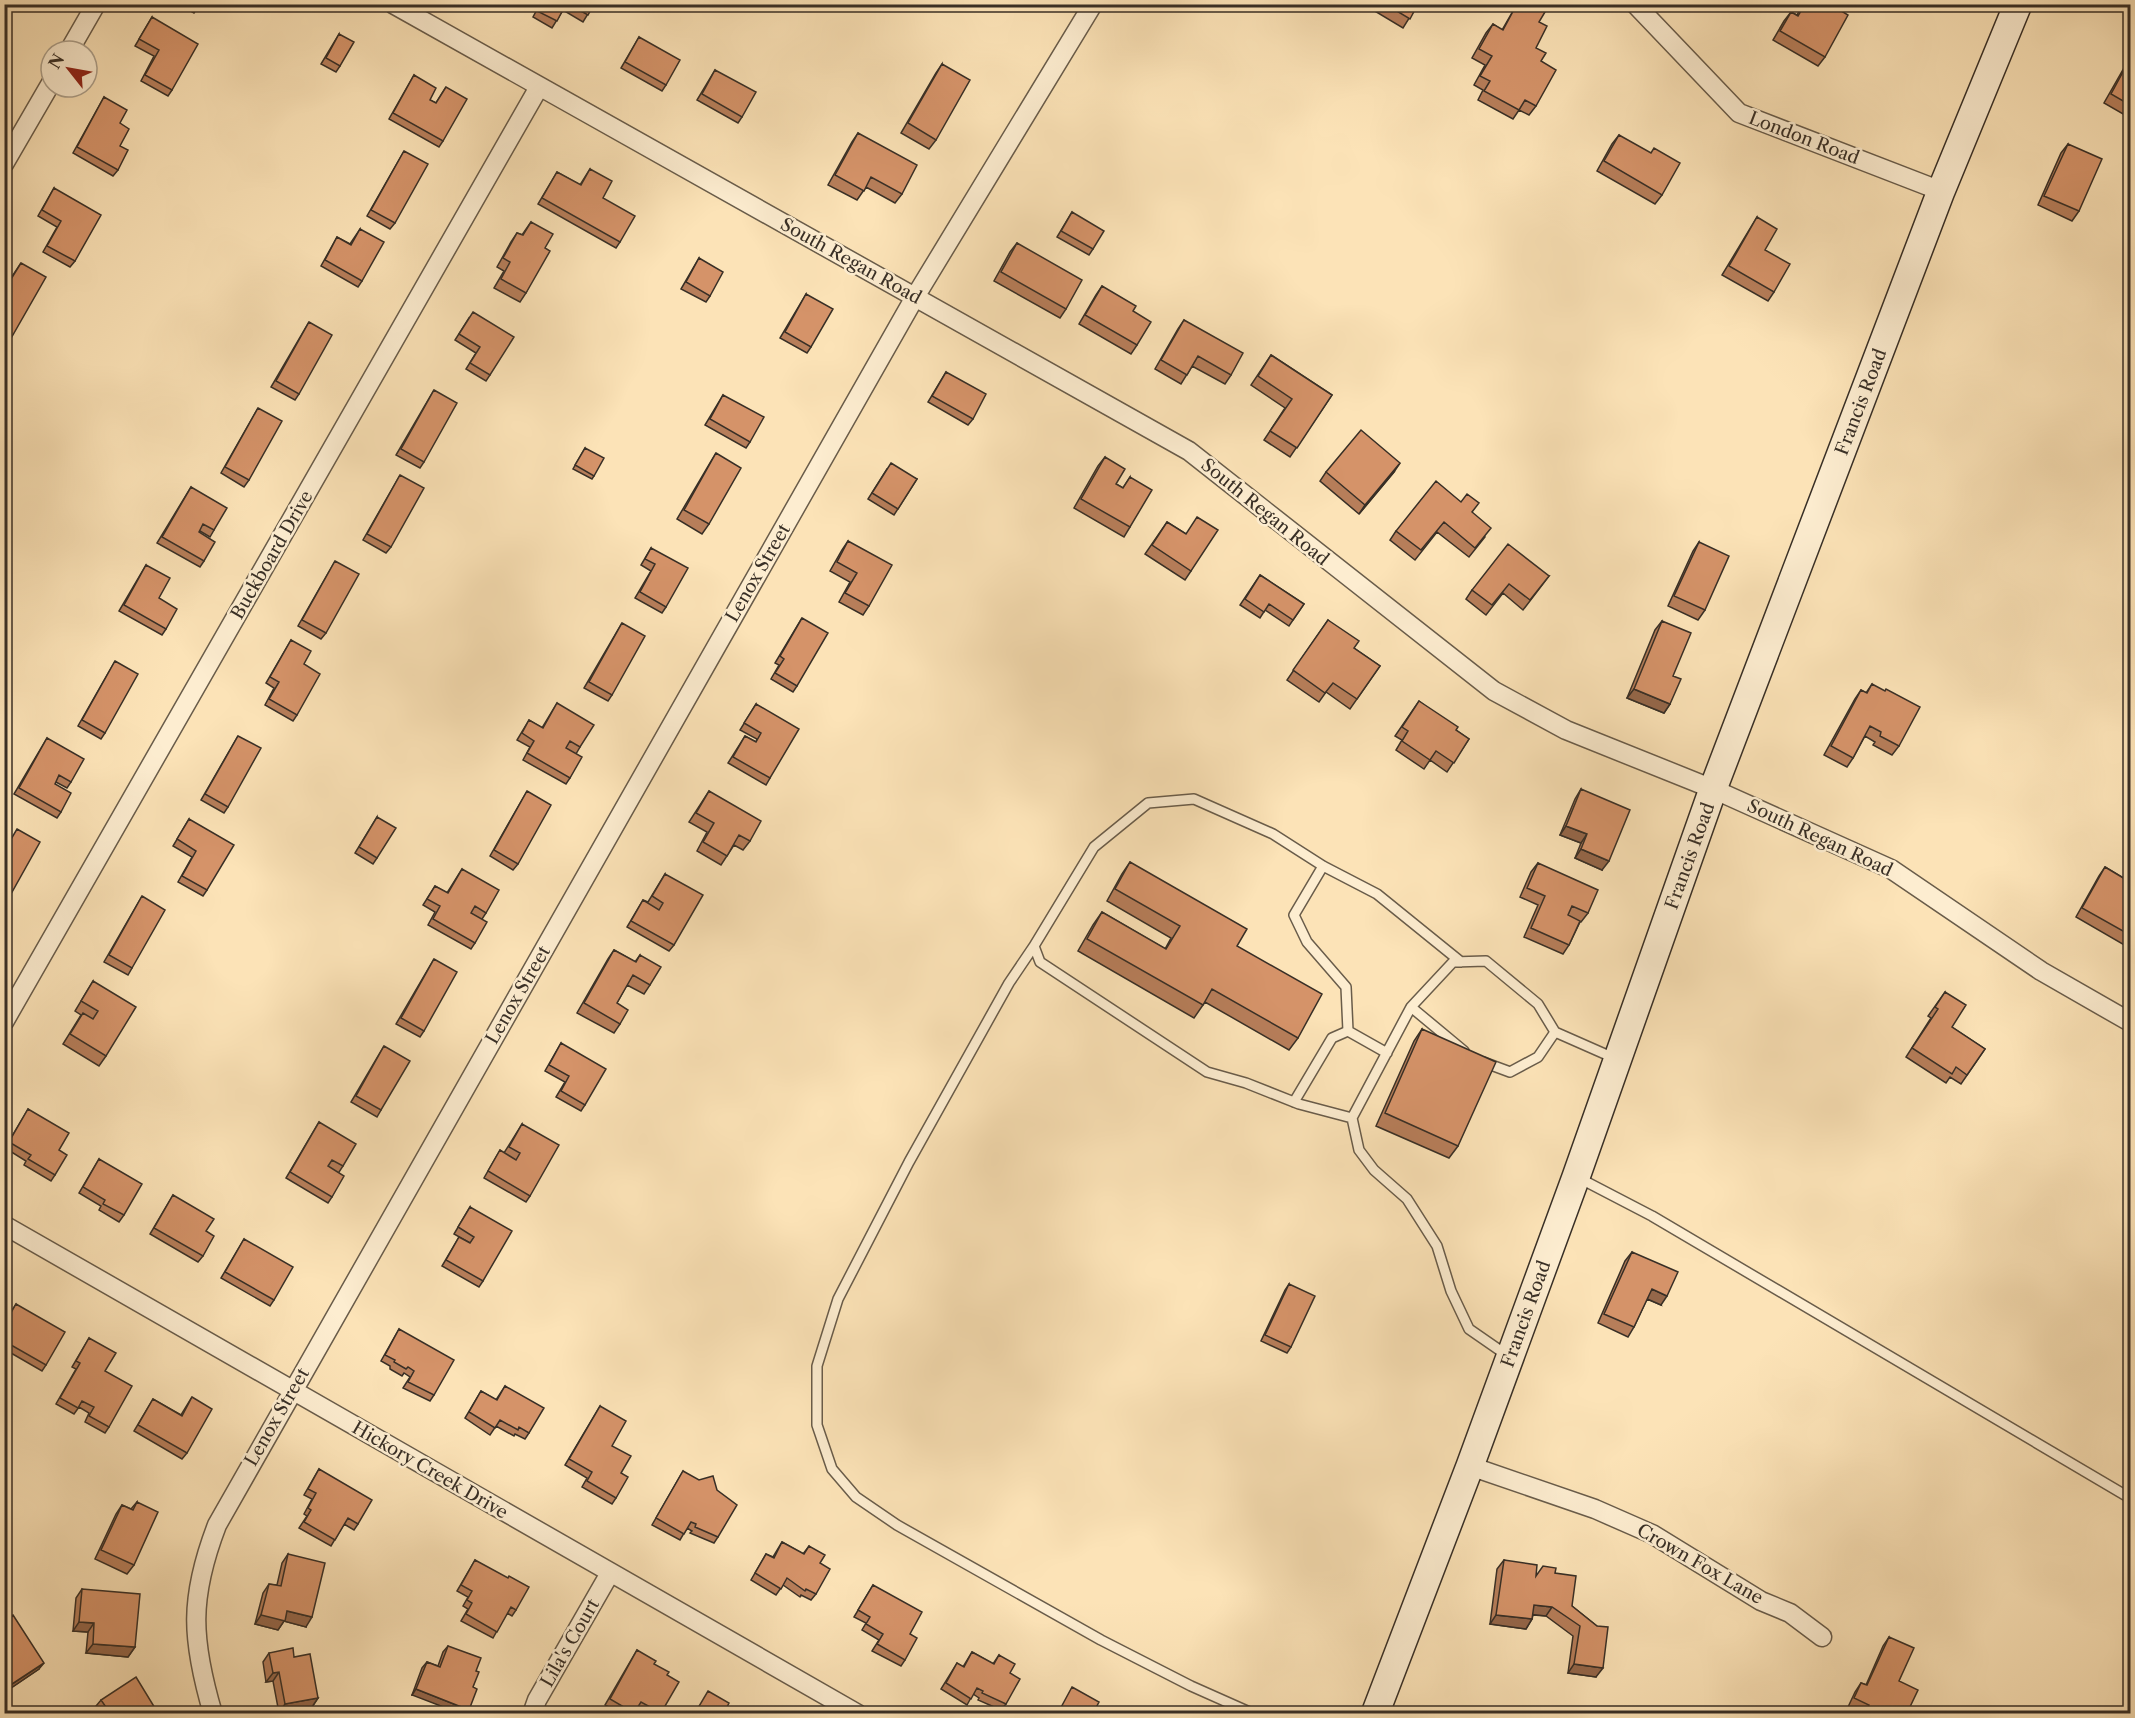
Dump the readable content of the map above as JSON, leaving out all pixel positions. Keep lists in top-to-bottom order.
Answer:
{
  "streets": {
    "street": [
      "London Road",
      "South Regan Road",
      "Francis Road",
      "Buckboard Drive",
      "Lenox Street",
      "Hickory Creek Drive",
      "Crown Fox Lane",
      "Lila's Court"
    ]
  },
  "crossings": [
    ["London Road", "Francis Road"],
    ["South Regan Road", "Francis Road"],
    ["South Regan Road", "Buckboard Drive"],
    ["South Regan Road", "Lenox Street"],
    ["Francis Road", "Crown Fox Lane"],
    ["Lenox Street", "Hickory Creek Drive"],
    ["Hickory Creek Drive", "Lila's Court"]
  ],
  "north": "top left"
}
